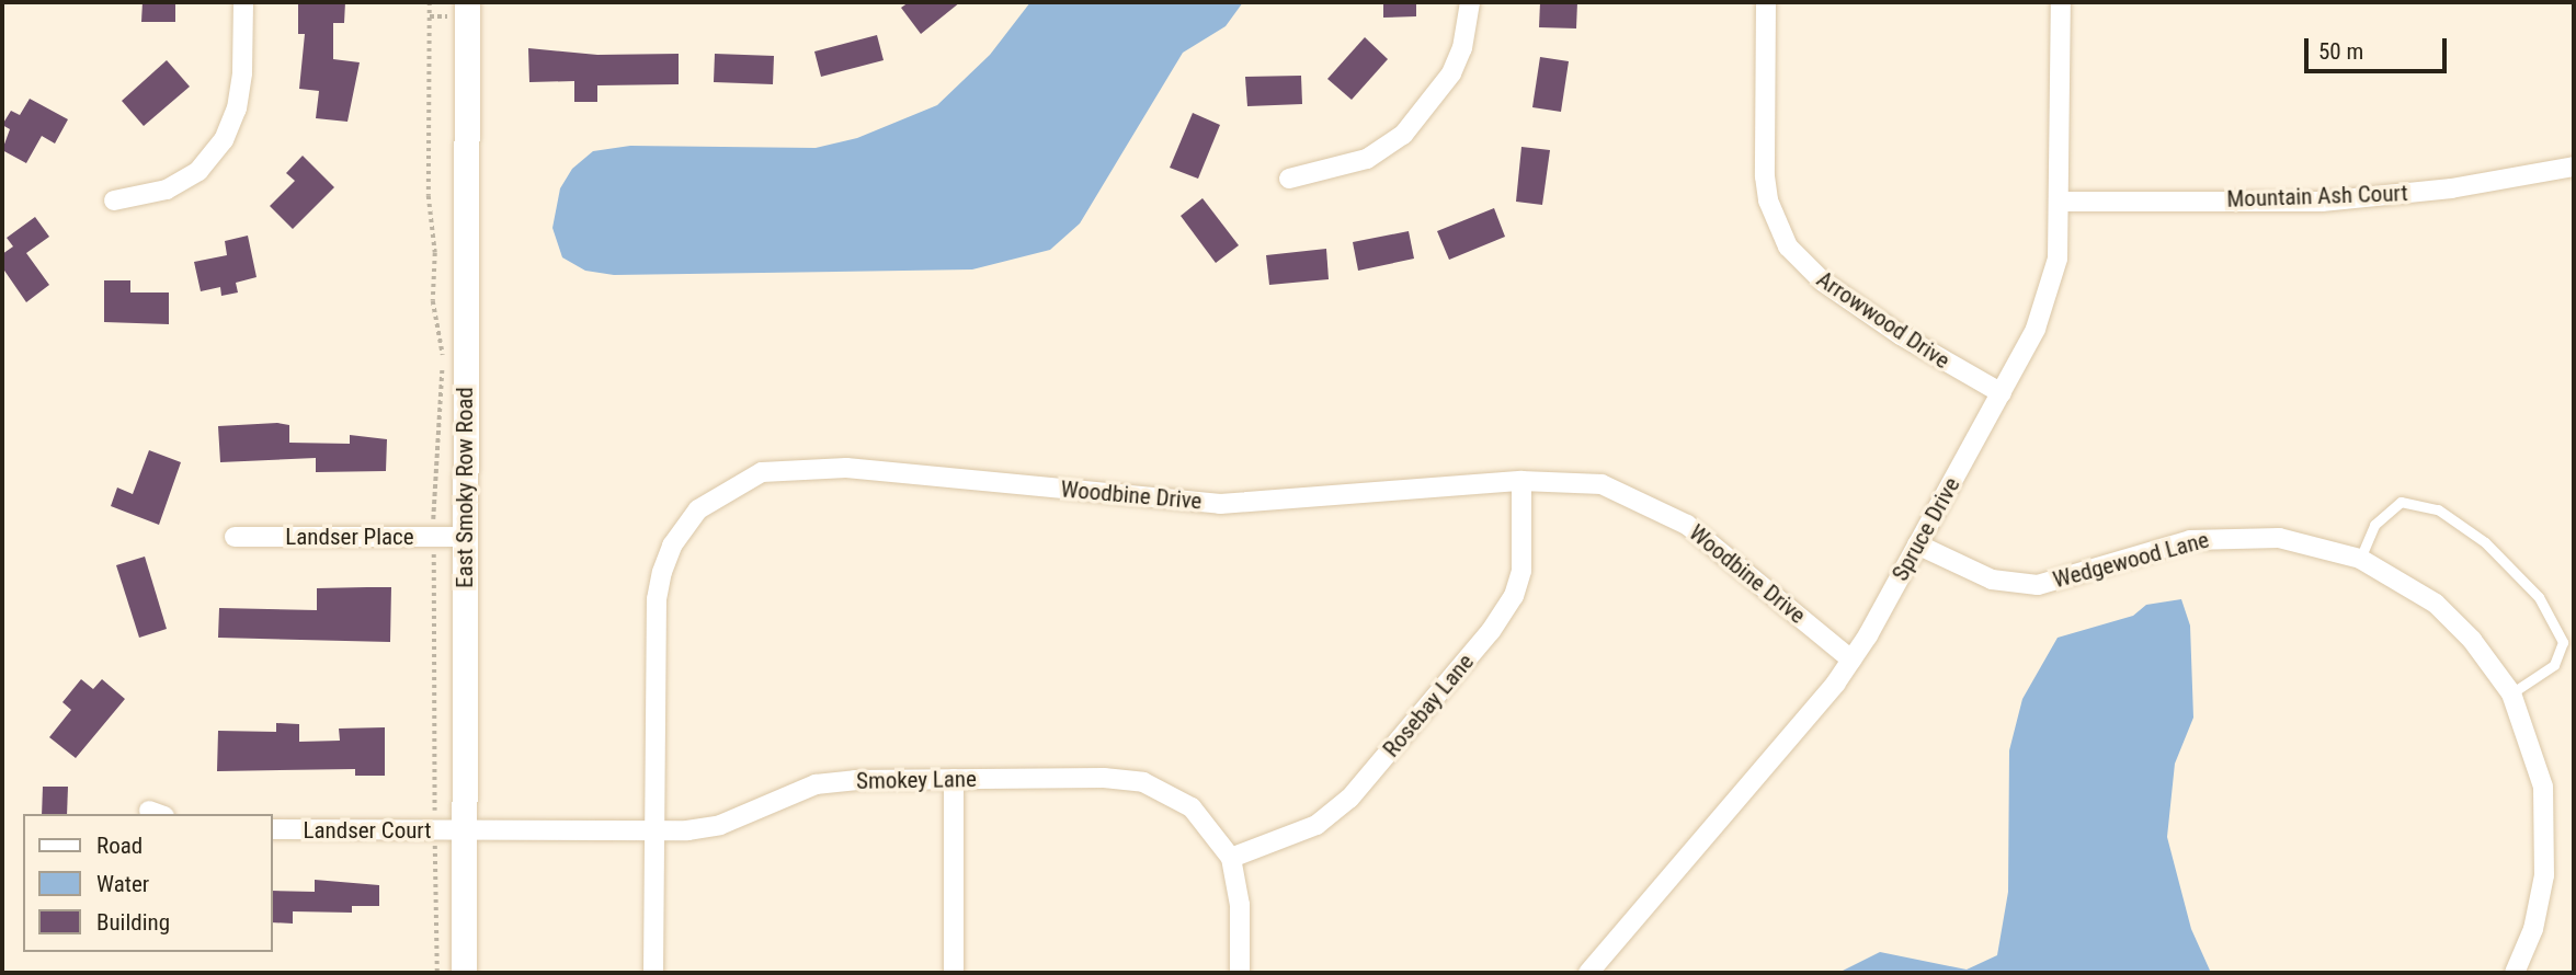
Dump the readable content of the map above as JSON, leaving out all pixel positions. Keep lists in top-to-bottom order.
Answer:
{
  "streets": {
    "street": [
      "Mountain Ash Court",
      "Arrowwood Drive",
      "East Smoky Row Road",
      "Woodbine Drive",
      "Spruce Drive",
      "Landser Place",
      "Wedgewood Lane",
      "Rosebay Lane",
      "Smokey Lane",
      "Landser Court"
    ]
  },
  "crossings": [
    ["Mountain Ash Court", "Spruce Drive"],
    ["Arrowwood Drive", "Spruce Drive"],
    ["East Smoky Row Road", "Landser Place"],
    ["East Smoky Row Road", "Smokey Lane"],
    ["East Smoky Row Road", "Landser Court"],
    ["Woodbine Drive", "Spruce Drive"],
    ["Woodbine Drive", "Rosebay Lane"],
    ["Woodbine Drive", "Smokey Lane"],
    ["Spruce Drive", "Wedgewood Lane"],
    ["Rosebay Lane", "Smokey Lane"],
    ["Smokey Lane", "Landser Court"]
  ],
  "legend": ["Road", "Water", "Building"],
  "scale_bar": "50 m"
}
